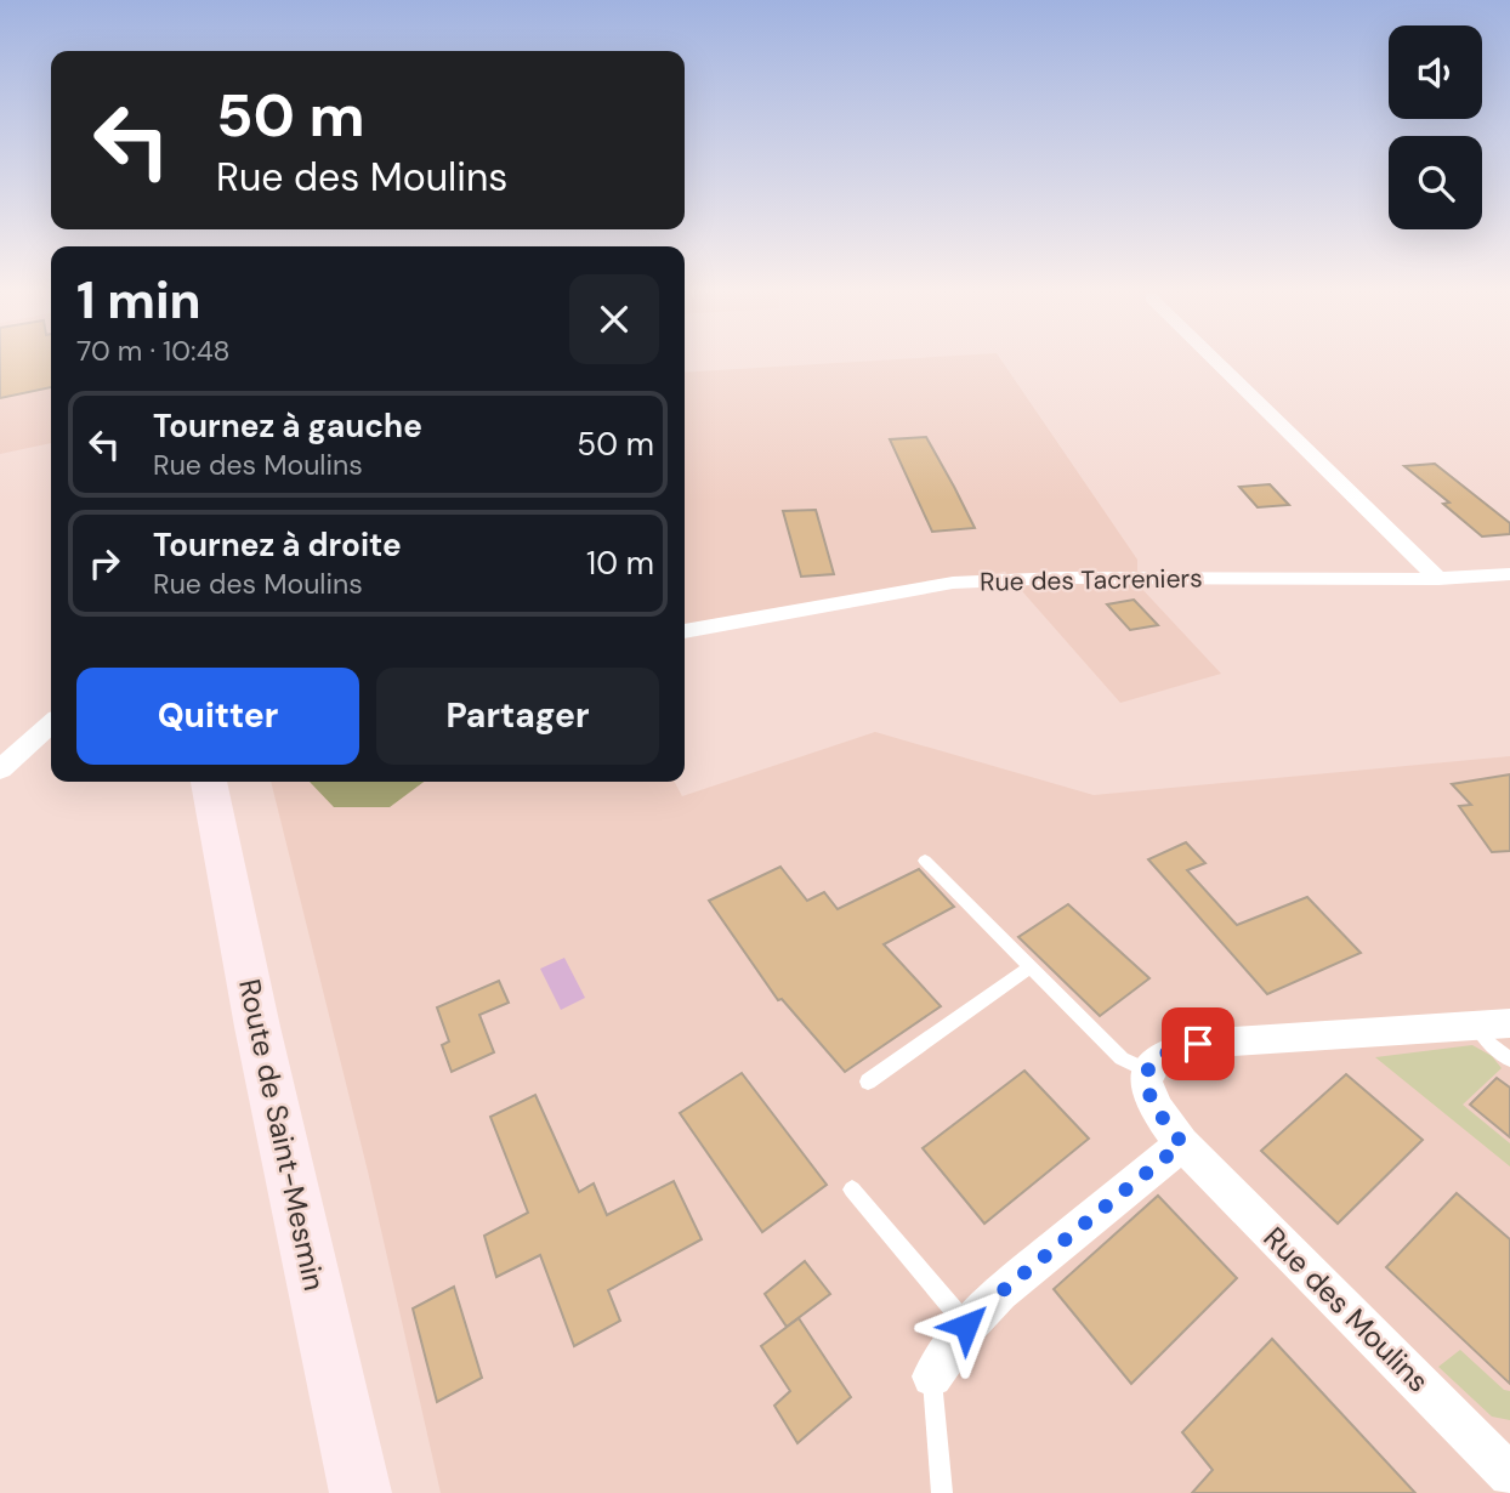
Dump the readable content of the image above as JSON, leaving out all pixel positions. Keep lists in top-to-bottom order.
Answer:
{
  "streets": {
    "main road": ["Route de Saint-Mesmin"],
    "street": ["Rue des Tacreniers", "Rue des Moulins"]
  },
  "page": {
    "turn": ["50 m", "Rue des Moulins"],
    "heading": ["1 min", "70 m · 10:48"],
    "list": [
      {
        "name": "Tournez à gauche",
        "note": "Rue des Moulins",
        "value": "50 m"
      },
      {
        "name": "Tournez à droite",
        "note": "Rue des Moulins",
        "value": "10 m"
      }
    ],
    "buttons": ["Quitter", "Partager"]
  }
}
